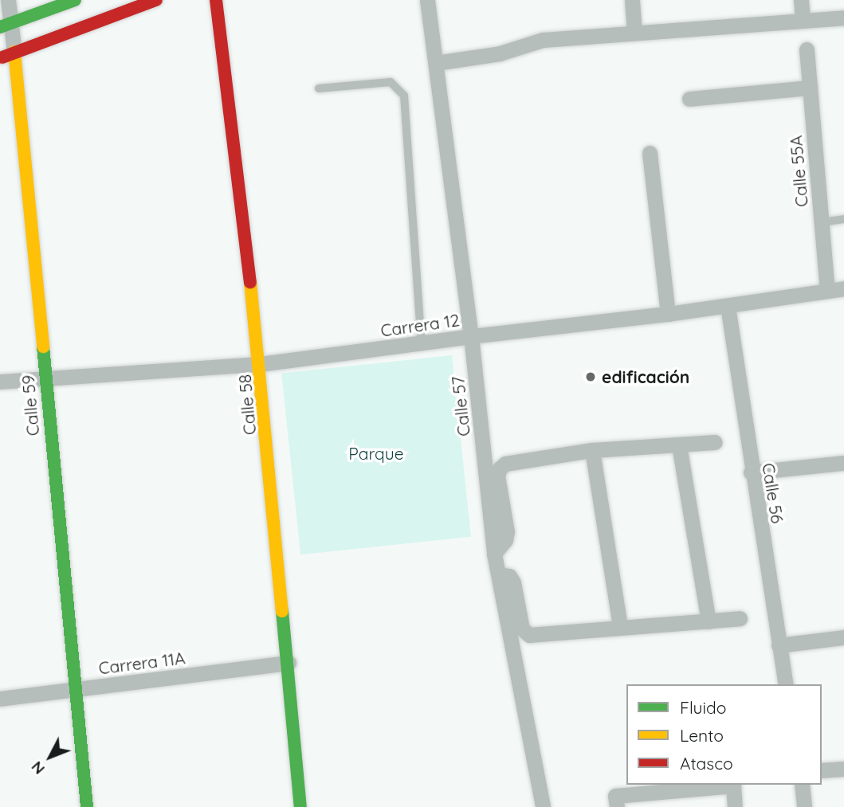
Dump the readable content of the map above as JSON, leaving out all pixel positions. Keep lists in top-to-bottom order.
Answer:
{
  "streets": {
    "street": [
      "Calle 55A",
      "Carrera 12",
      "Calle 58",
      "Calle 59",
      "Calle 57",
      "Calle 56",
      "Carrera 11A"
    ]
  },
  "crossings": [
    ["Calle 55A", "Carrera 12"],
    ["Carrera 12", "Calle 58"],
    ["Carrera 12", "Calle 59"],
    ["Carrera 12", "Calle 57"],
    ["Carrera 12", "Calle 56"],
    ["Calle 58", "Carrera 11A"],
    ["Calle 59", "Carrera 11A"]
  ],
  "parks": ["Parque"],
  "places": ["edificación"],
  "legend": ["Fluido", "Lento", "Atasco"],
  "north": "bottom left"
}
